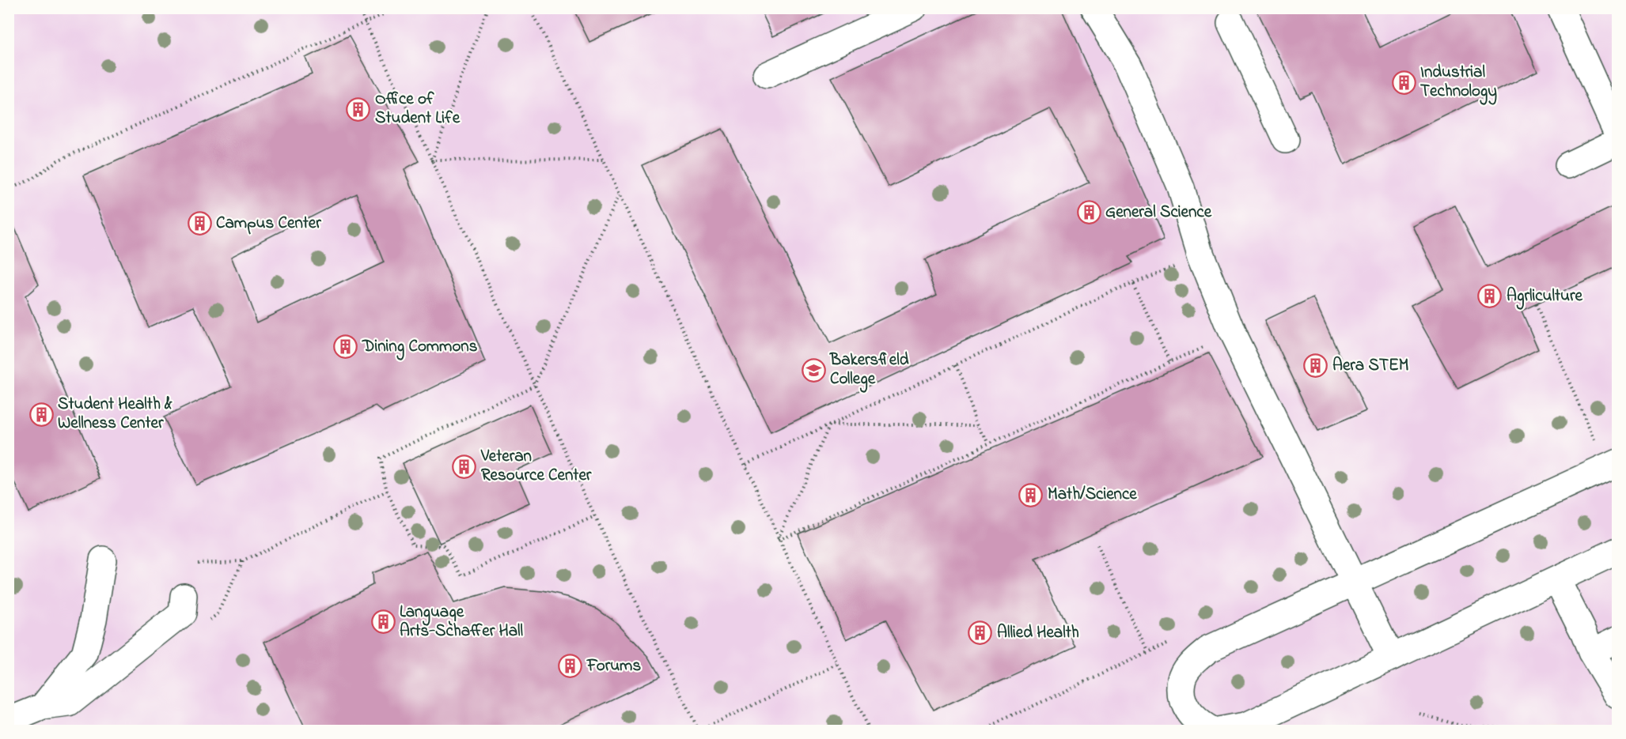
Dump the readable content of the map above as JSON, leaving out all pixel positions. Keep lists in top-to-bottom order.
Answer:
{
  "places": {
    "building": [
      "Industrial Technology",
      "Office of Student Life",
      "General Science",
      "Campus Center",
      "Agrliculture",
      "Dining Commons",
      "Aera STEM",
      "Student Health & Wellness Center",
      "Veteran Resource Center",
      "Math/Science",
      "Language Arts-Schaffer Hall",
      "Allied Health",
      "Forums"
    ],
    "school or university": ["Bakersfield College"]
  }
}
